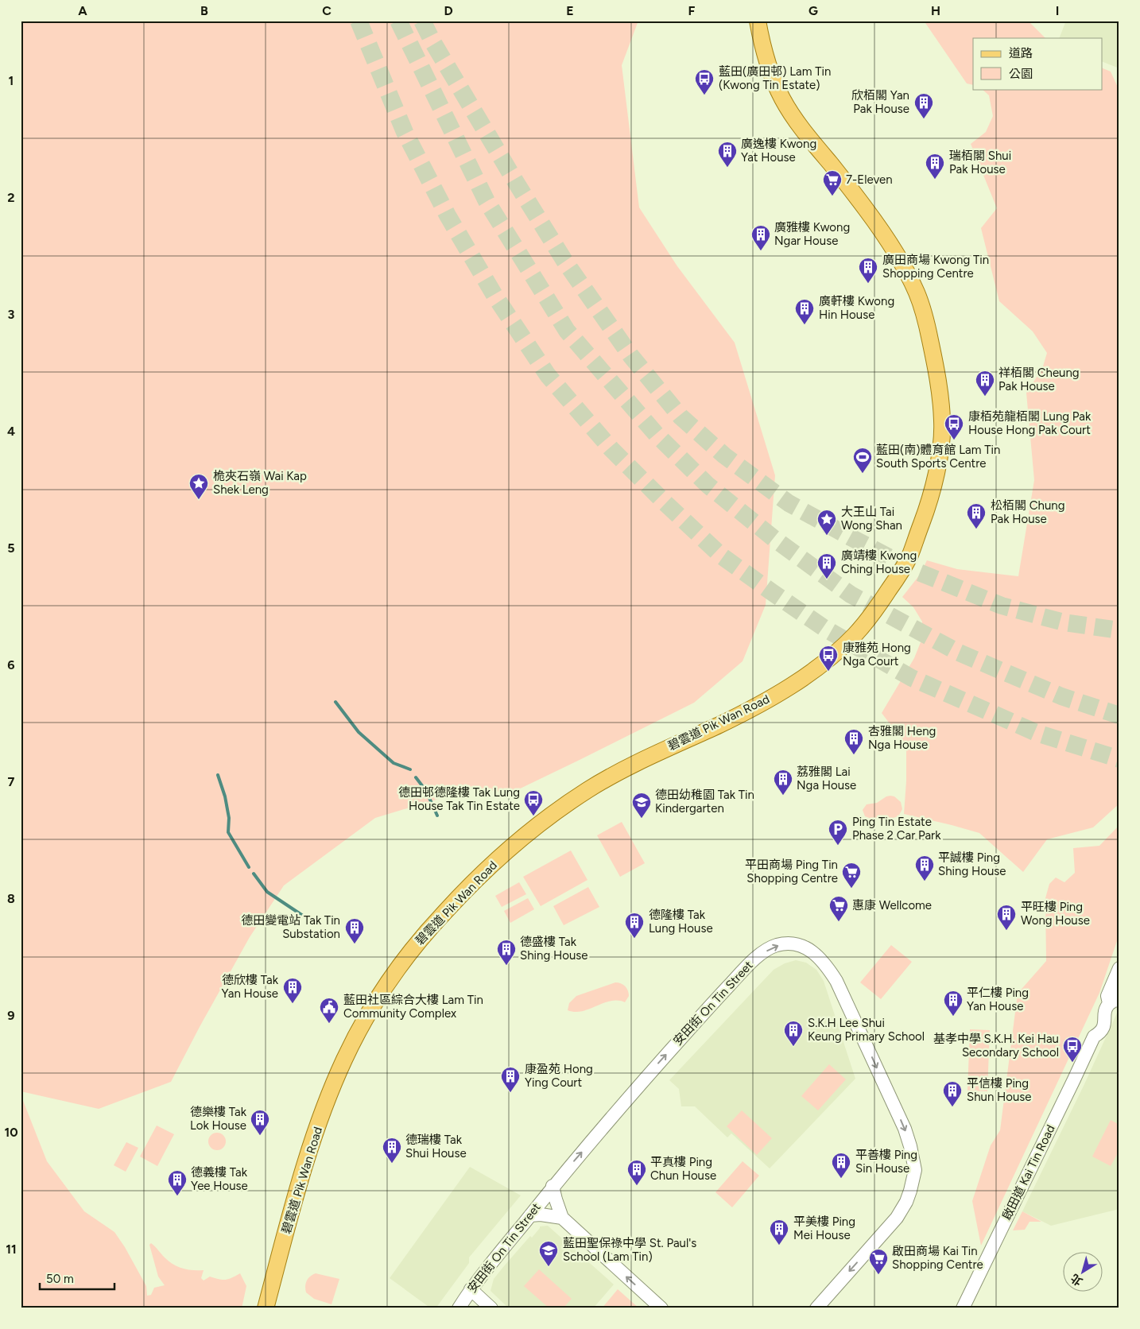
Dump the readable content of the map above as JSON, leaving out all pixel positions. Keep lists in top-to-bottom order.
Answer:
{
  "streets": {
    "main road": ["碧雲道 Pik Wan Road"],
    "street": ["安田街 On Tin Street", "啟田道 Kai Tin Road"]
  },
  "places": {
    "bus stop": [
      "藍田(廣田邨) Lam Tin (Kwong Tin Estate)",
      "康栢苑龍栢閣 Lung Pak House Hong Pak Court",
      "康雅苑 Hong Nga Court",
      "德田邨德隆樓 Tak Lung House Tak Tin Estate",
      "基孝中學 S.K.H. Kei Hau Secondary School"
    ],
    "building": [
      "欣栢閣 Yan Pak House",
      "廣逸樓 Kwong Yat House",
      "瑞栢閣 Shui Pak House",
      "廣雅樓 Kwong Ngar House",
      "廣田商場 Kwong Tin Shopping Centre",
      "廣軒樓 Kwong Hin House",
      "祥栢閣 Cheung Pak House",
      "松栢閣 Chung Pak House",
      "廣靖樓 Kwong Ching House",
      "杏雅閣 Heng Nga House",
      "荔雅閣 Lai Nga House",
      "平誠樓 Ping Shing House",
      "平旺樓 Ping Wong House",
      "德隆樓 Tak Lung House",
      "德田變電站 Tak Tin Substation",
      "德盛樓 Tak Shing House",
      "德欣樓 Tak Yan House",
      "平仁樓 Ping Yan House",
      "S.K.H Lee Shui Keung Primary School",
      "康盈苑 Hong Ying Court",
      "平信樓 Ping Shun House",
      "德樂樓 Tak Lok House",
      "德瑞樓 Tak Shui House",
      "平善樓 Ping Sin House",
      "平真樓 Ping Chun House",
      "德義樓 Tak Yee House",
      "平美樓 Ping Mei House"
    ],
    "supermarket": [
      "7-Eleven",
      "平田商場 Ping Tin Shopping Centre",
      "惠康 Wellcome",
      "啟田商場 Kai Tin Shopping Centre"
    ],
    "sports": ["藍田(南)體育館 Lam Tin South Sports Centre"],
    "place": ["桅夾石嶺 Wai Kap Shek Leng", "大王山 Tai Wong Shan"],
    "school or university": ["德田幼稚園 Tak Tin Kindergarten", "藍田聖保祿中學 St. Paul's School (Lam Tin)"],
    "parking": ["Ping Tin Estate Phase 2 Car Park"],
    "public building": ["藍田社區綜合大樓 Lam Tin Community Complex"]
  },
  "legend": ["道路", "公園"],
  "scale_bar": "50 m",
  "north": "bottom left",
  "grid": {
    "columns": [
      "A",
      "B",
      "C",
      "D",
      "E",
      "F",
      "G",
      "H",
      "I"
    ],
    "rows": [
      "1",
      "2",
      "3",
      "4",
      "5",
      "6",
      "7",
      "8",
      "9",
      "10",
      "11"
    ]
  }
}
